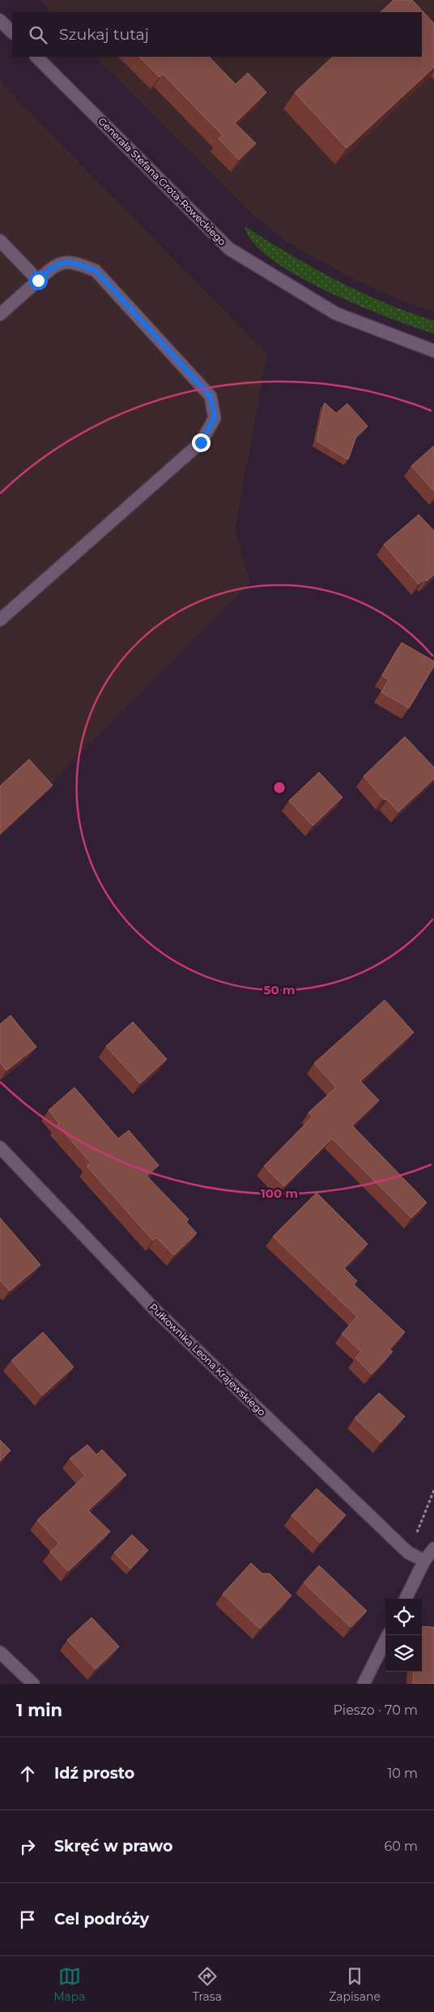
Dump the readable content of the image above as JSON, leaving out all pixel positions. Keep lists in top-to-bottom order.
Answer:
{
  "streets": {
    "street": ["Generała Stefana Grota-Roweckiego", "Pułkownika Leona Krajewskiego"]
  },
  "page": {
    "search": "Szukaj tutaj",
    "heading": ["1 min", "Pieszo · 70 m"],
    "list": [
      ["Idź prosto", "10 m"],
      ["Skręć w prawo", "60 m"],
      "Cel podróży"
    ],
    "nav": ["Mapa", "Trasa", "Zapisane"]
  },
  "rings": ["50 m", "100 m"]
}
